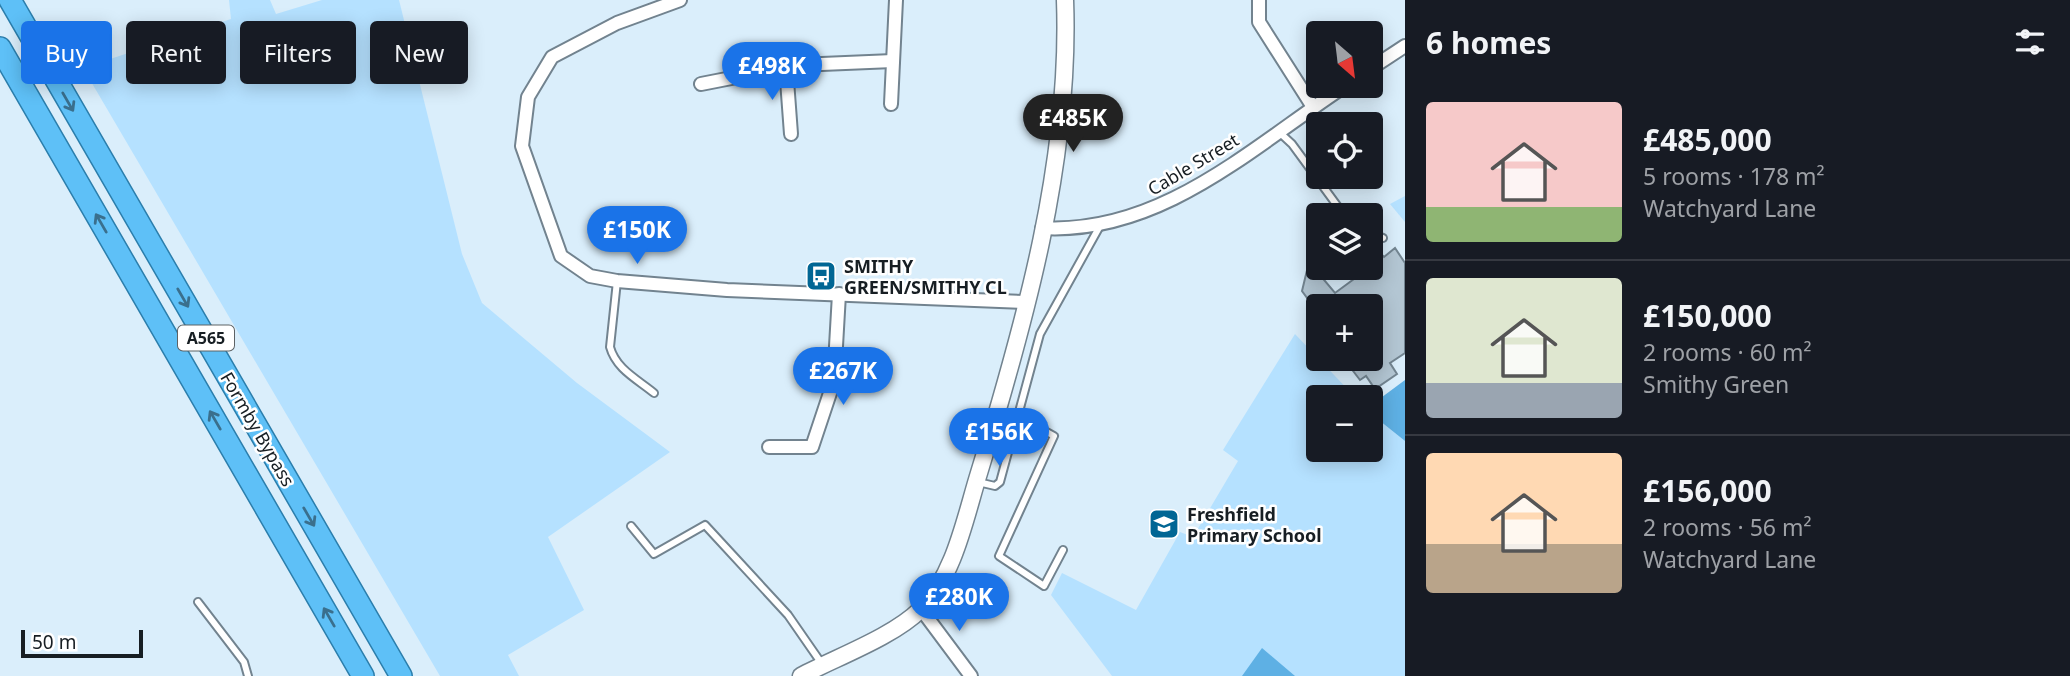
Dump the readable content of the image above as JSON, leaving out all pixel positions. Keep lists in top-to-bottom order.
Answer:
{
  "streets": {
    "highway": ["A565", "Formby Bypass"],
    "street": ["Cable Street"]
  },
  "places": {
    "bus stop": ["SMITHY GREEN/SMITHY CL"],
    "school or university": ["Freshfield Primary School"]
  },
  "scale_bar": "50 m",
  "north": "bottom right",
  "page": {
    "heading": "6 homes",
    "map_buttons": ["+", "−"],
    "chip": [
      "Buy",
      "Rent",
      "Filters",
      "New"
    ],
    "price": [
      "£498K",
      "£485K",
      "£150K",
      "£267K",
      "£156K",
      "£280K"
    ],
    "list": [
      {
        "name": "£485,000",
        "note": "5 rooms · 178 m² · Watchyard Lane"
      },
      {
        "name": "£150,000",
        "note": "2 rooms · 60 m² · Smithy Green"
      },
      {
        "name": "£156,000",
        "note": "2 rooms · 56 m² · Watchyard Lane"
      }
    ],
    "scale": "50 m"
  }
}
